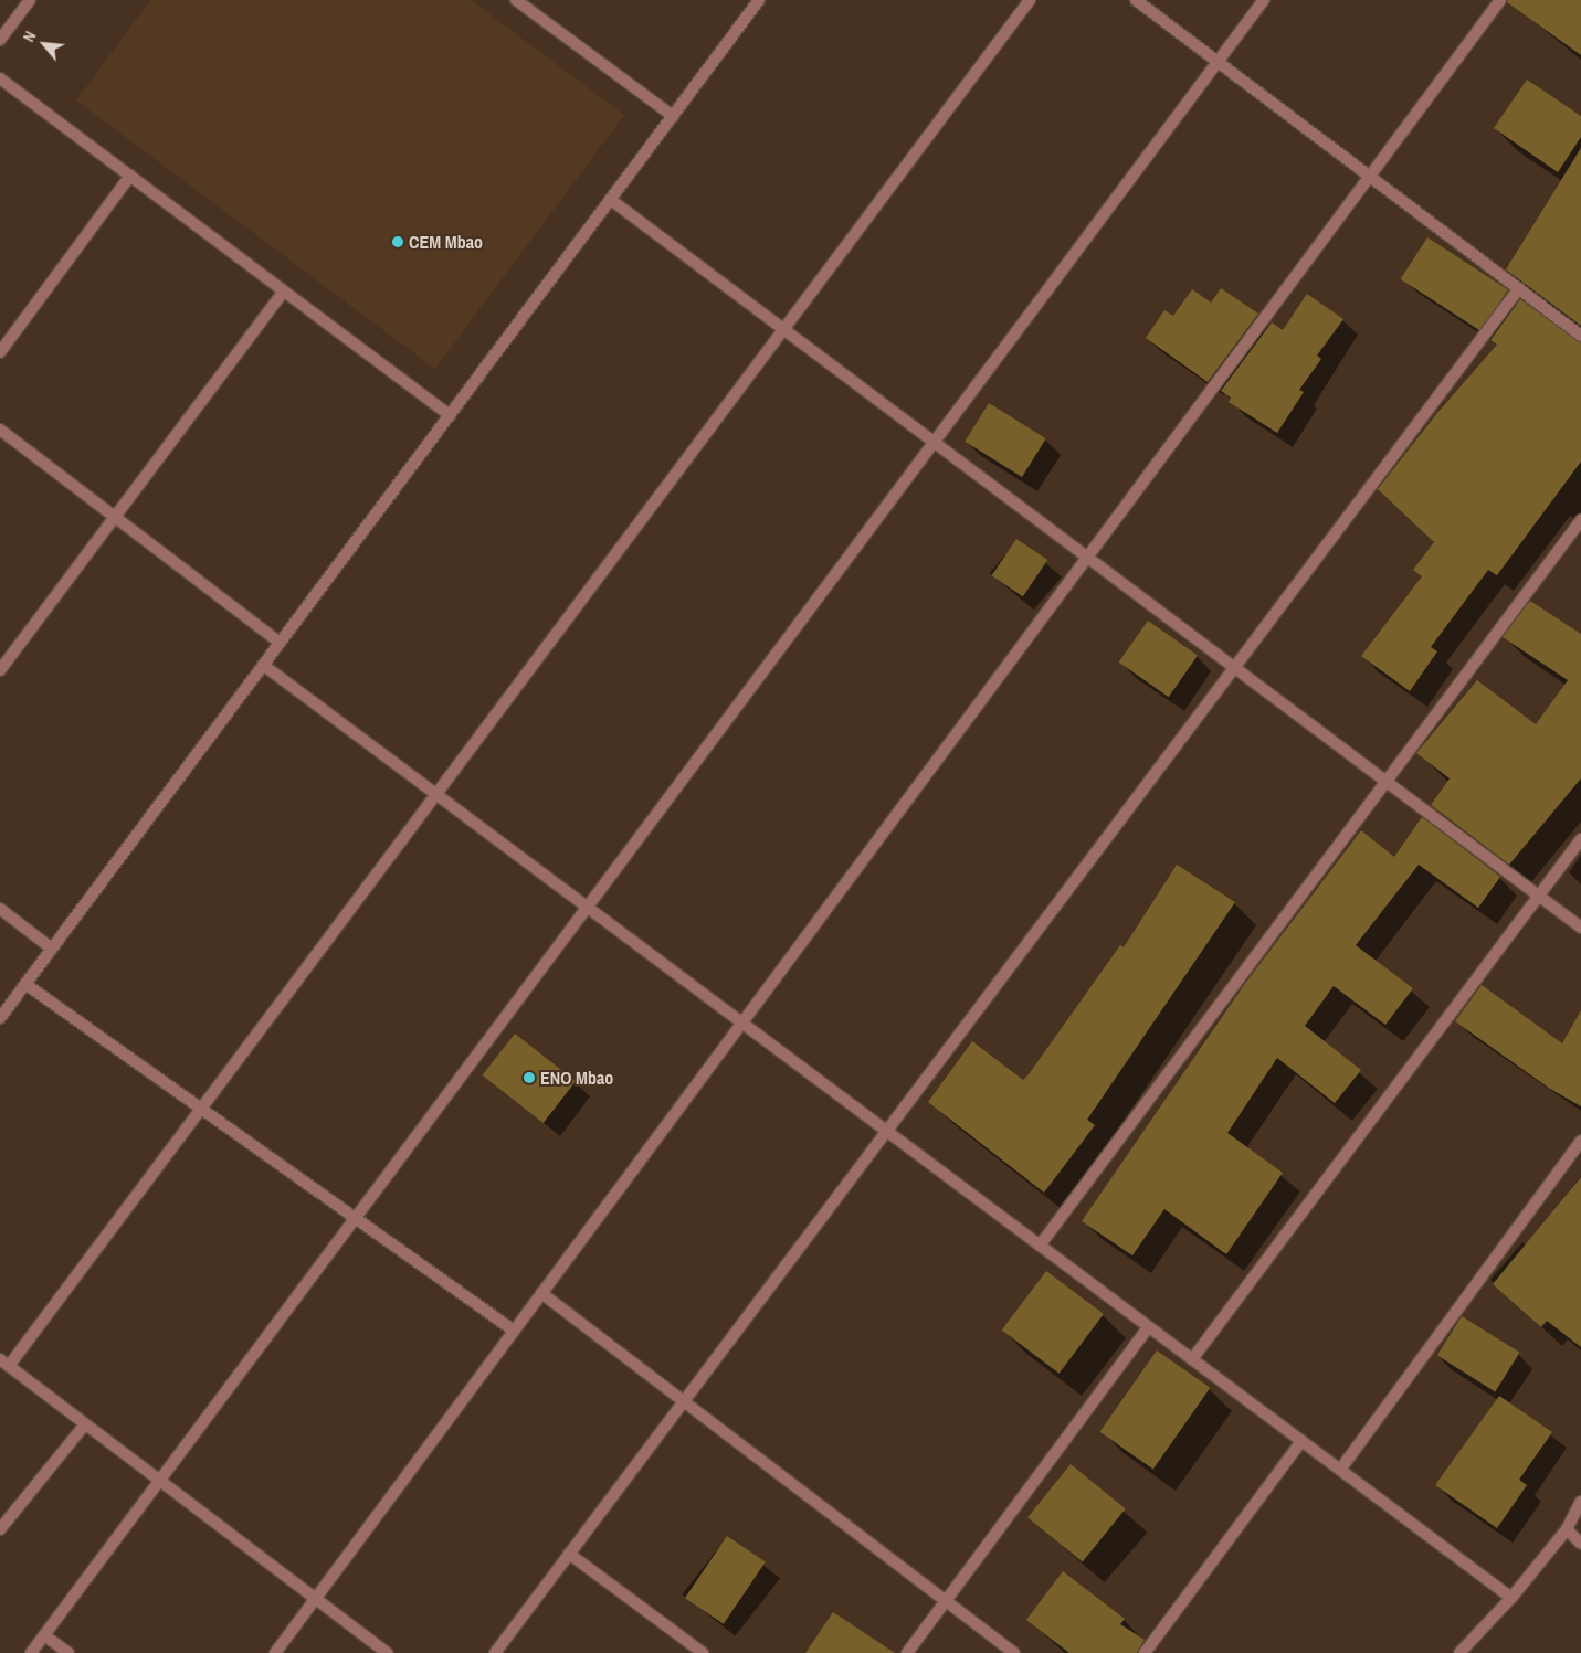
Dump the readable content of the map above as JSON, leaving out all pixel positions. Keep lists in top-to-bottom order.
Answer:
{
  "places": ["CEM Mbao", "ENO Mbao"],
  "north": "top left"
}
